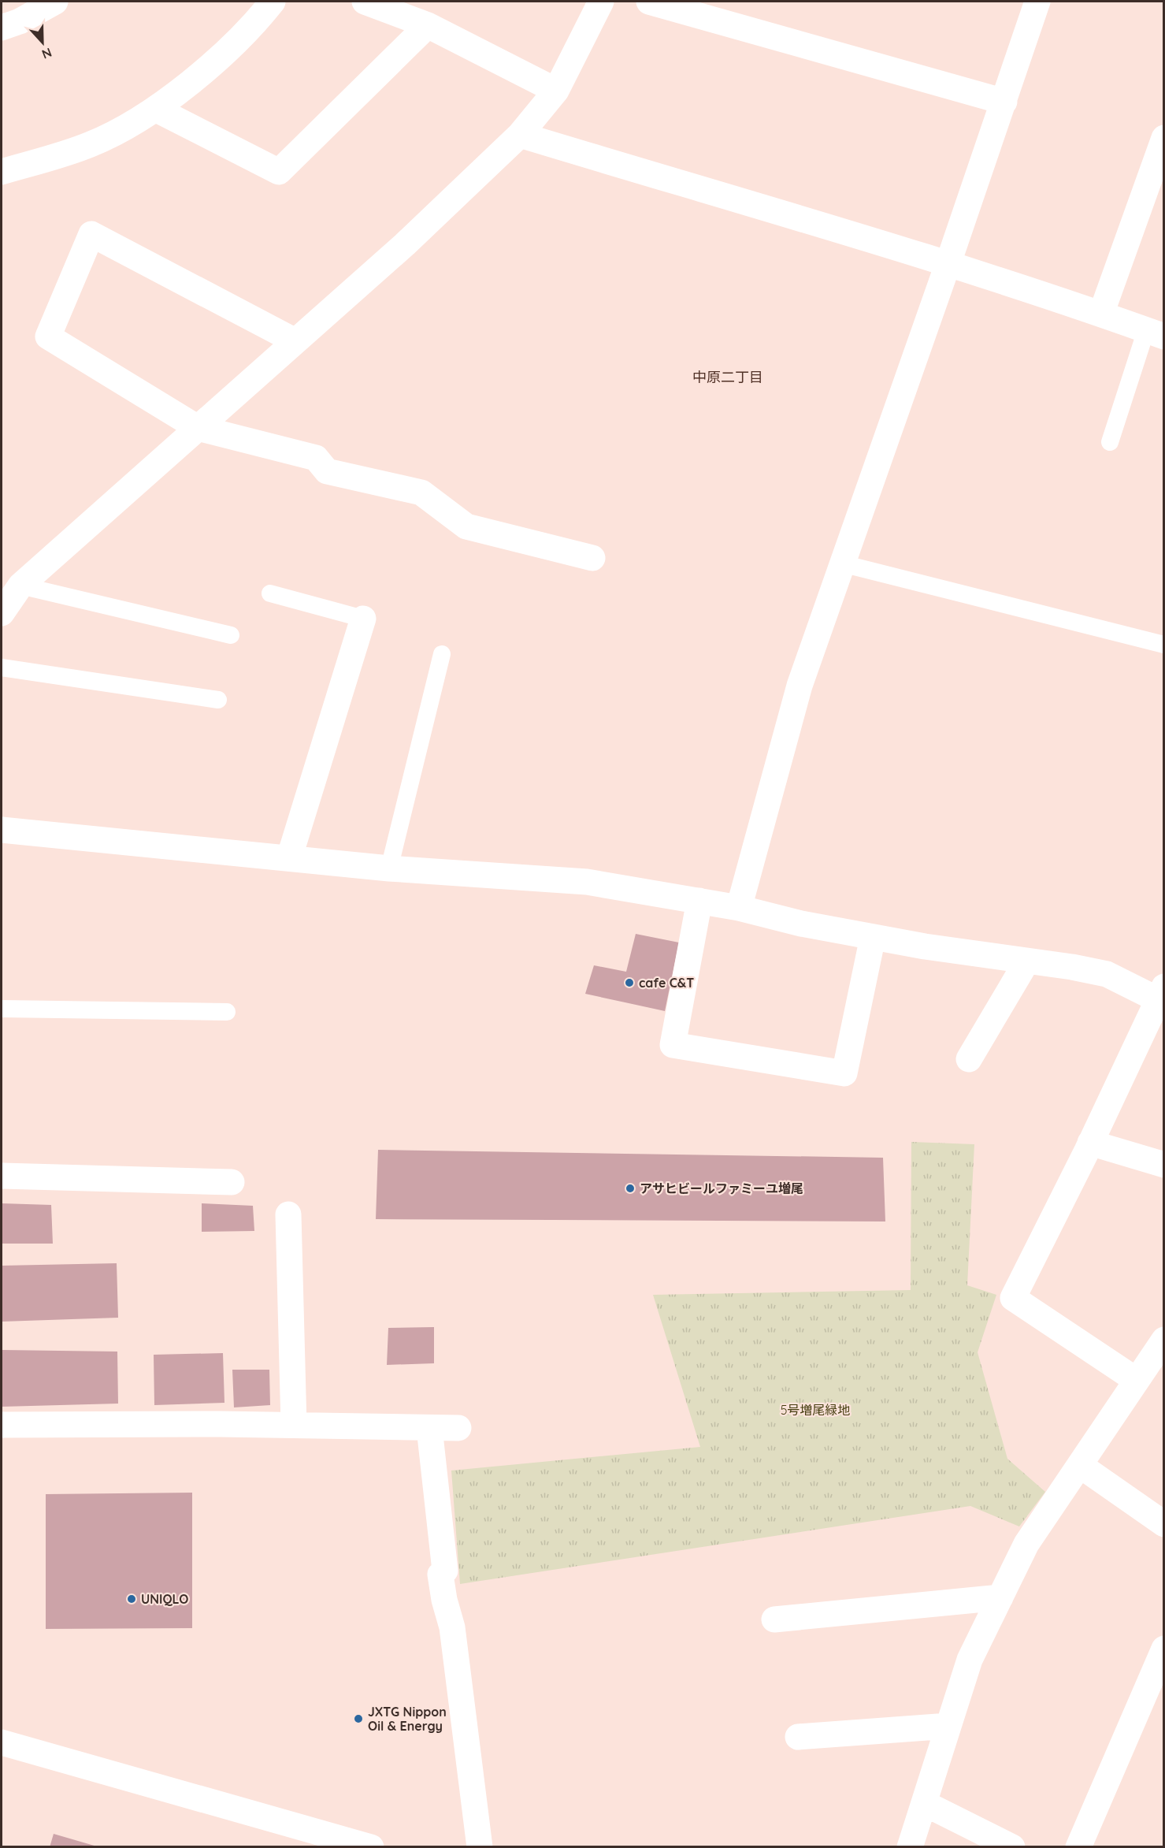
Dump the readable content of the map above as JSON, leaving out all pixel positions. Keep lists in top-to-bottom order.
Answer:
{
  "districts": ["中原二丁目"],
  "parks": ["5号増尾緑地"],
  "places": [
    "cafe C&T",
    "アサヒビールファミーユ増尾",
    "UNIQLO",
    "JXTG Nippon Oil & Energy"
  ],
  "north": "bottom"
}
